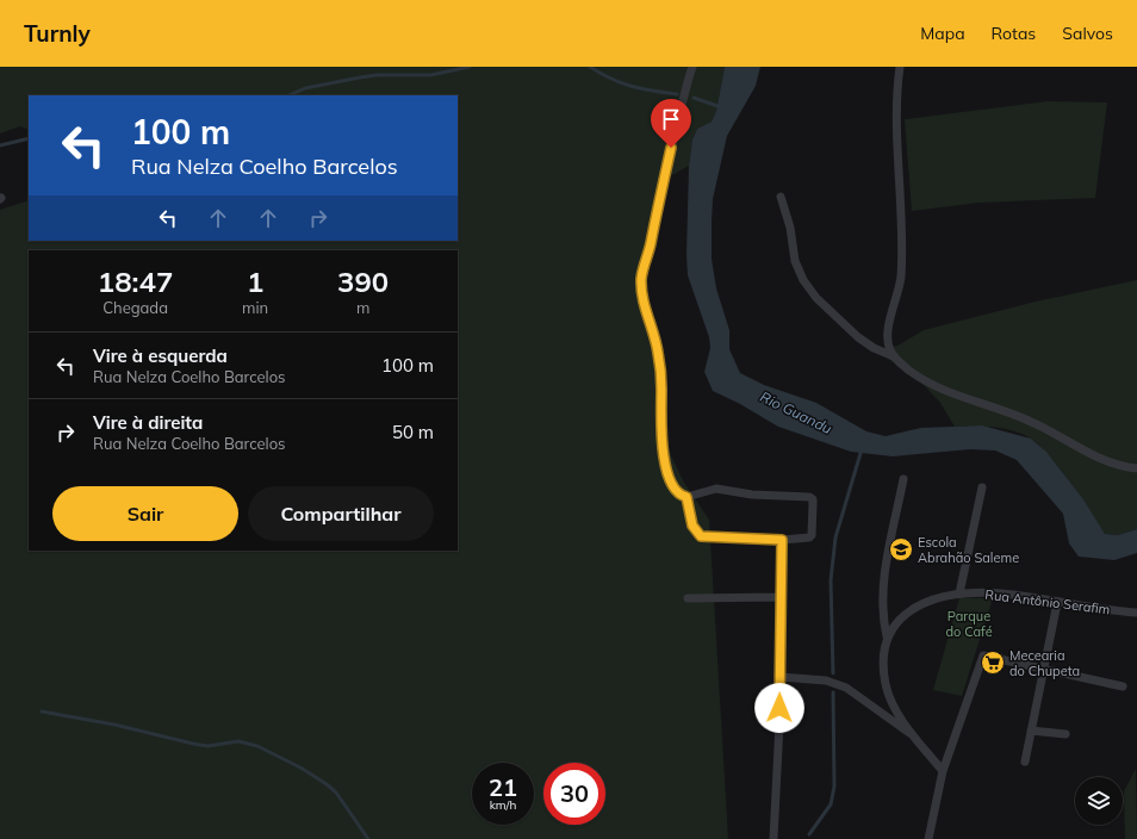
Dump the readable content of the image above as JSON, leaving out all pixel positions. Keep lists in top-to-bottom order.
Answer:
{
  "streets": {
    "street": ["Rua Antônio Serafim"]
  },
  "water": ["Rio Guandu"],
  "parks": ["Parque do Café"],
  "places": {
    "school or university": ["Escola Abrahão Saleme"],
    "supermarket": ["Mecearia do Chupeta"]
  },
  "page": {
    "header": "Turnly",
    "nav": ["Mapa", "Rotas", "Salvos"],
    "turn": ["100 m", "Rua Nelza Coelho Barcelos"],
    "eta": [
      "18:47",
      "Chegada",
      "1",
      "min",
      "390",
      "m"
    ],
    "list": [
      {
        "name": "Vire à esquerda",
        "note": "Rua Nelza Coelho Barcelos",
        "value": "100 m"
      },
      {
        "name": "Vire à direita",
        "note": "Rua Nelza Coelho Barcelos",
        "value": "50 m"
      }
    ],
    "buttons": ["Sair", "Compartilhar"],
    "speed": "21 km/h",
    "limit": "30"
  }
}
